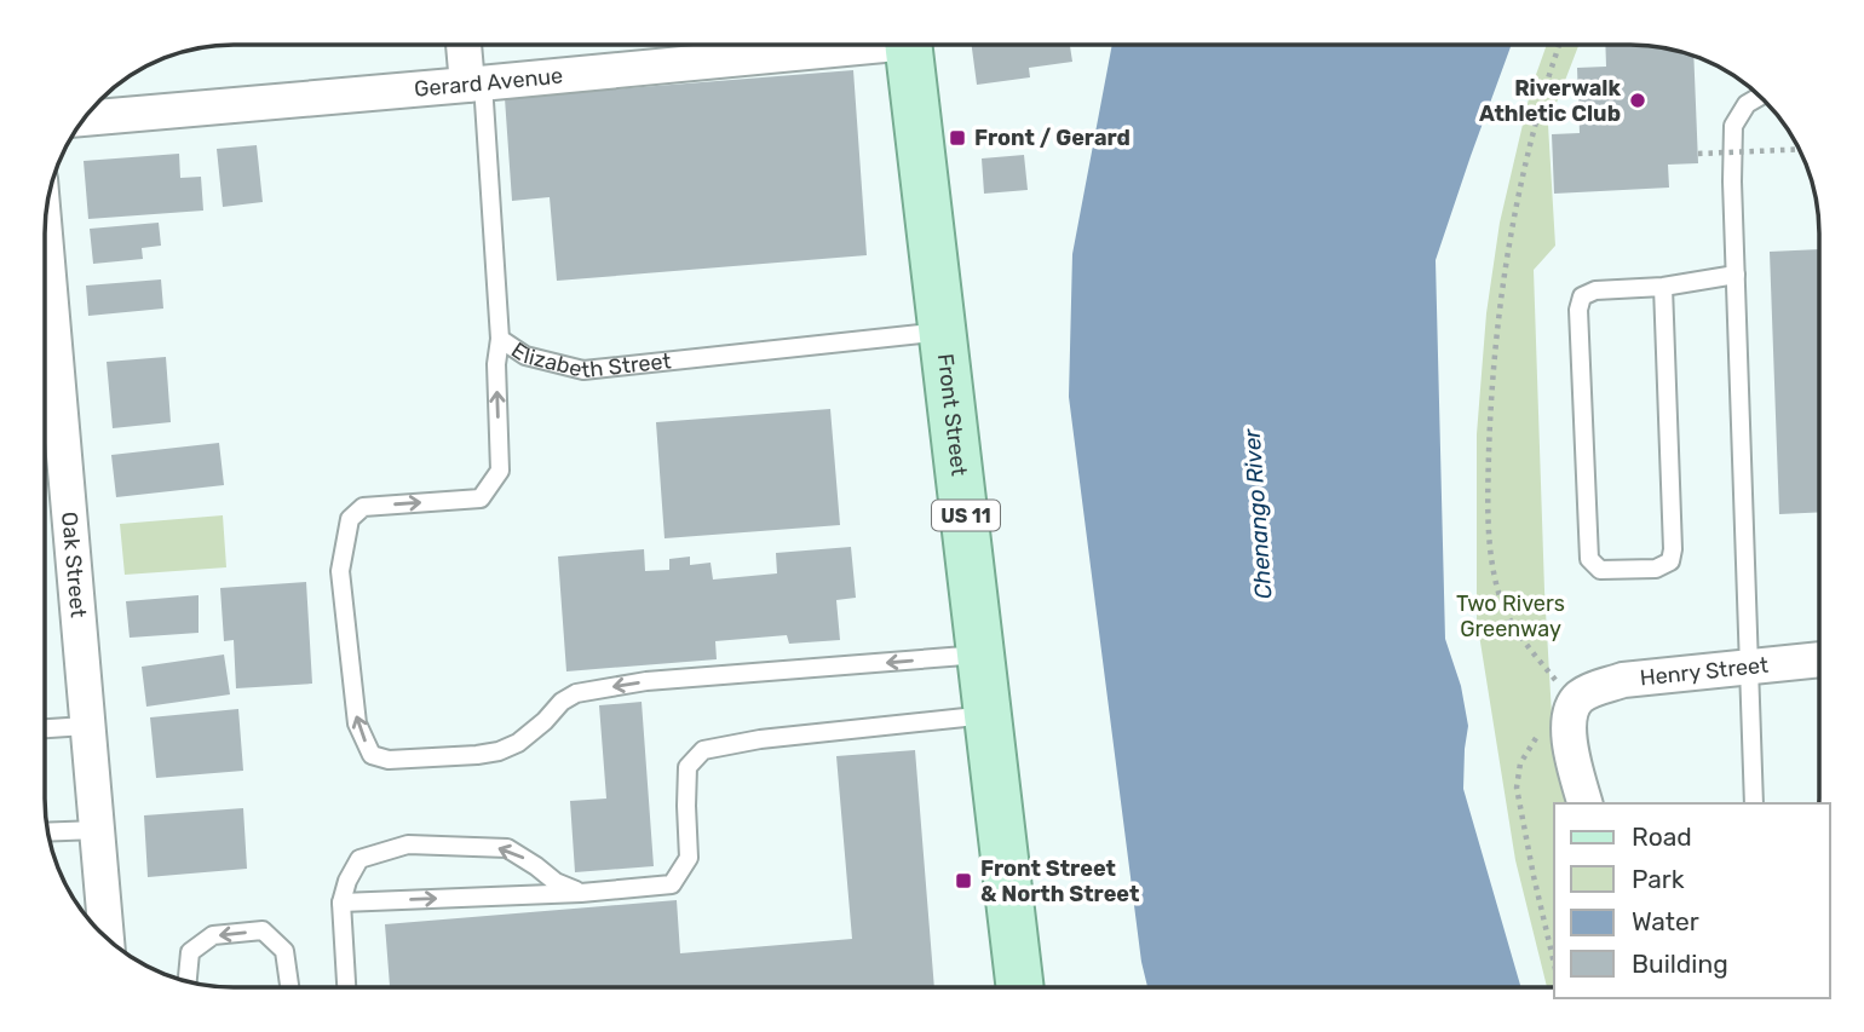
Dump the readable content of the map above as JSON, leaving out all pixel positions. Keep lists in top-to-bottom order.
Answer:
{
  "streets": {
    "main road": ["Front Street", "US 11"],
    "street": [
      "Gerard Avenue",
      "Elizabeth Street",
      "Oak Street",
      "Henry Street"
    ]
  },
  "crossings": [
    ["Gerard Avenue", "Elizabeth Street"],
    ["Elizabeth Street", "Front Street"]
  ],
  "water": ["Chenango River"],
  "parks": ["Two Rivers Greenway"],
  "places": {
    "other": ["Riverwalk Athletic Club"],
    "transit": ["Front / Gerard", "Front Street & North Street"]
  },
  "legend": [
    "Road",
    "Park",
    "Water",
    "Building"
  ]
}
